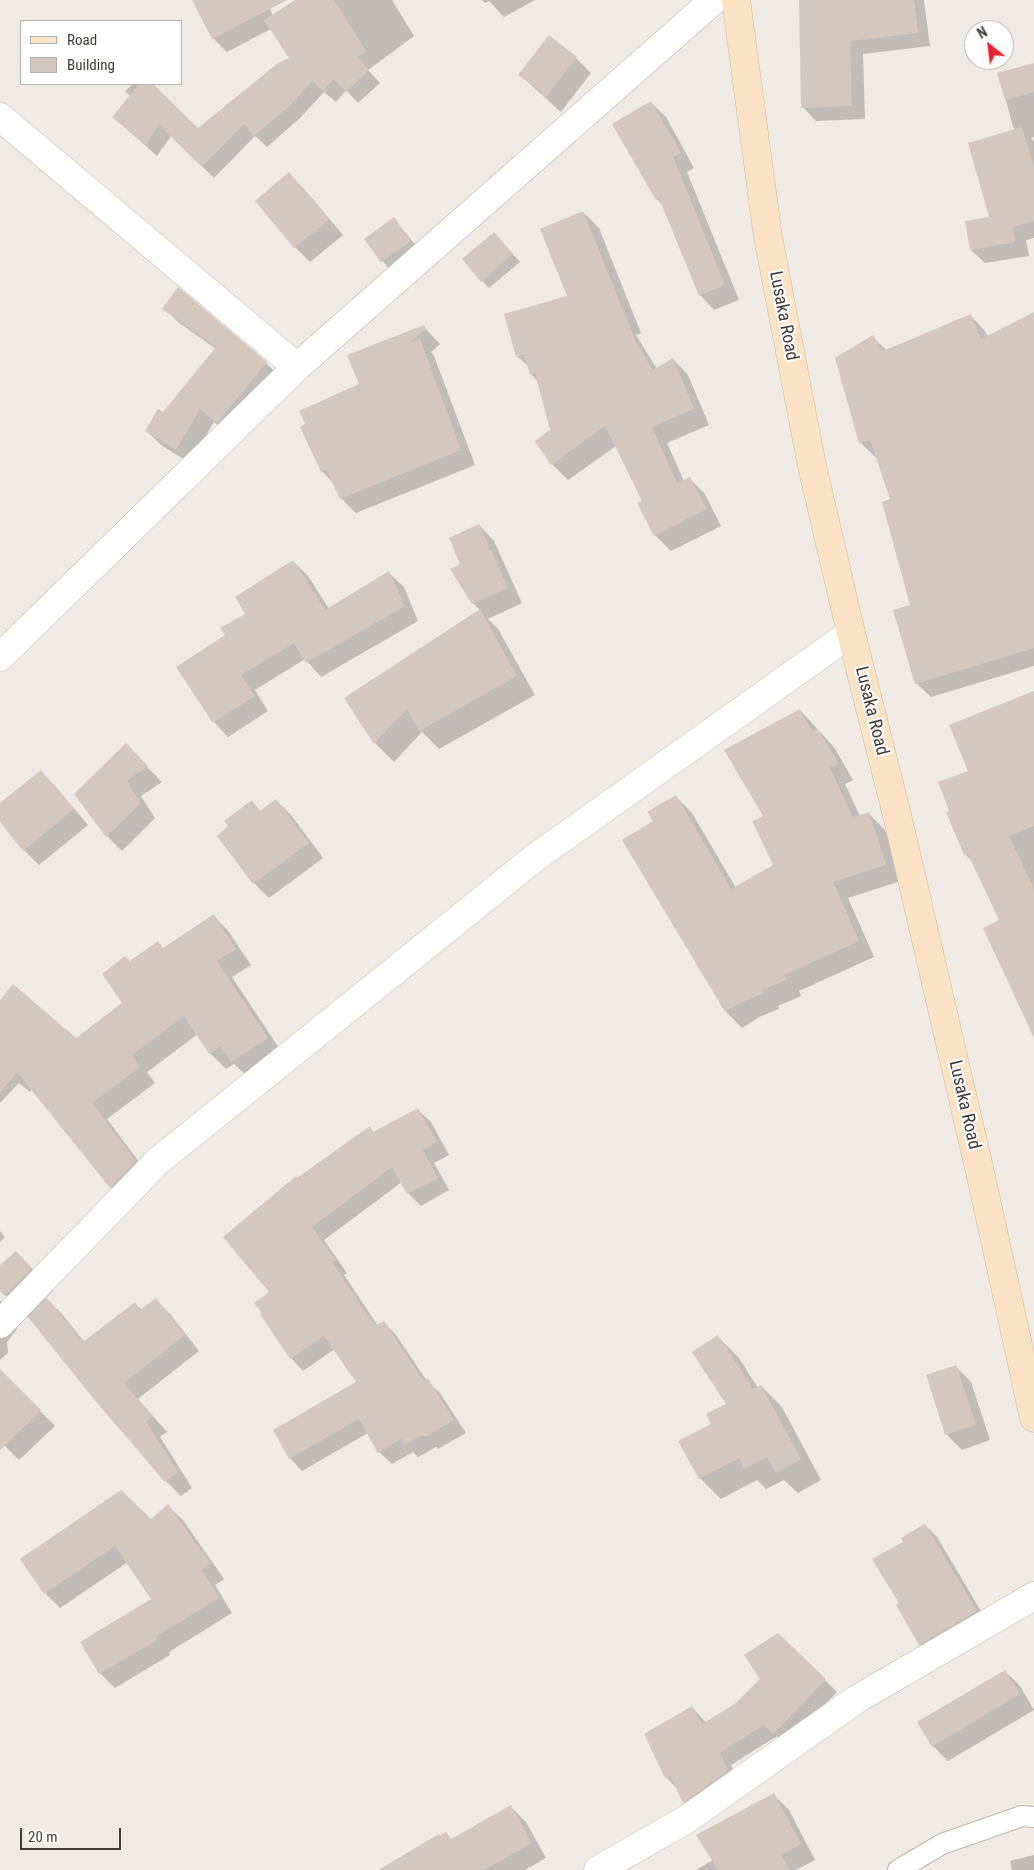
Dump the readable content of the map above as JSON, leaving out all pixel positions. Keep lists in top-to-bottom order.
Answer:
{
  "streets": {
    "street": ["Lusaka Road"]
  },
  "legend": ["Road", "Building"],
  "scale_bar": "20 m",
  "north": "top left"
}
